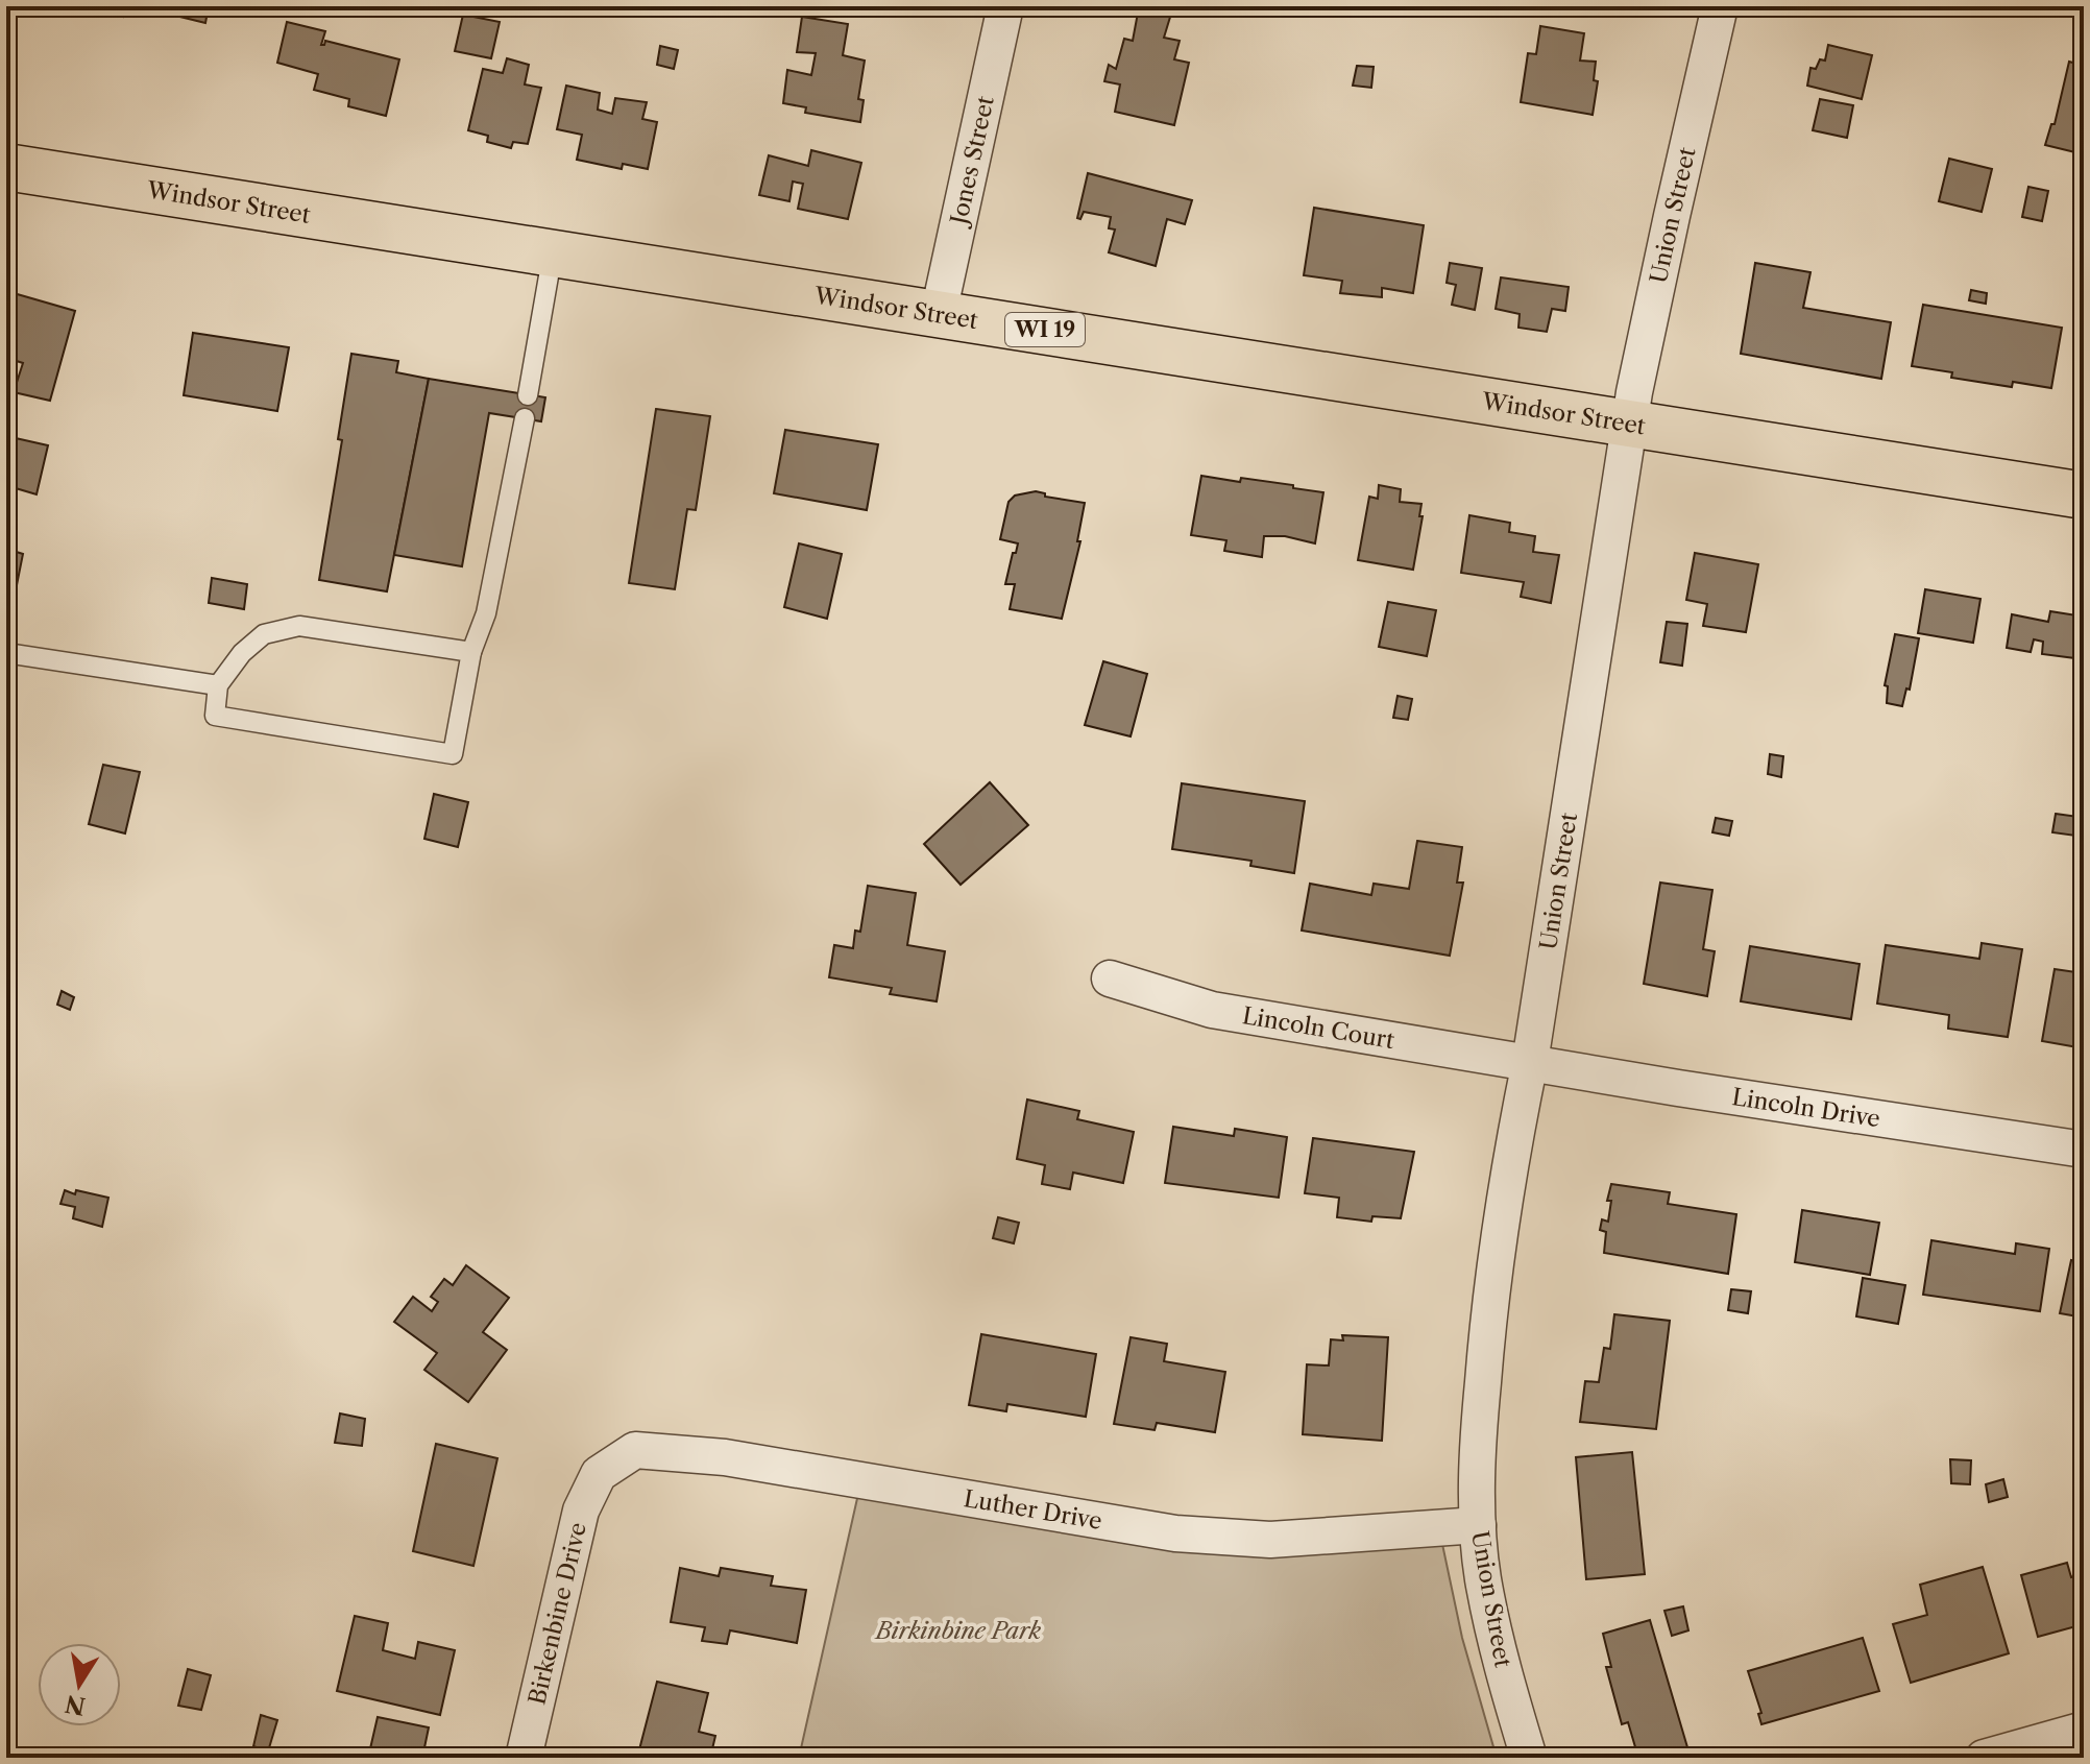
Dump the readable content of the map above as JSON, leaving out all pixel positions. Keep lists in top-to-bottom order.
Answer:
{
  "streets": {
    "main road": ["Windsor Street", "WI 19"],
    "street": [
      "Jones Street",
      "Union Street",
      "Lincoln Court",
      "Lincoln Drive",
      "Luther Drive",
      "Birkenbine Drive"
    ]
  },
  "crossings": [
    ["Jones Street", "Windsor Street"],
    ["Windsor Street", "Union Street"],
    ["Union Street", "Lincoln Court"],
    ["Union Street", "Lincoln Drive"],
    ["Union Street", "Luther Drive"],
    ["Lincoln Court", "Lincoln Drive"],
    ["Luther Drive", "Birkenbine Drive"]
  ],
  "parks": ["Birkinbine Park"],
  "north": "bottom"
}
